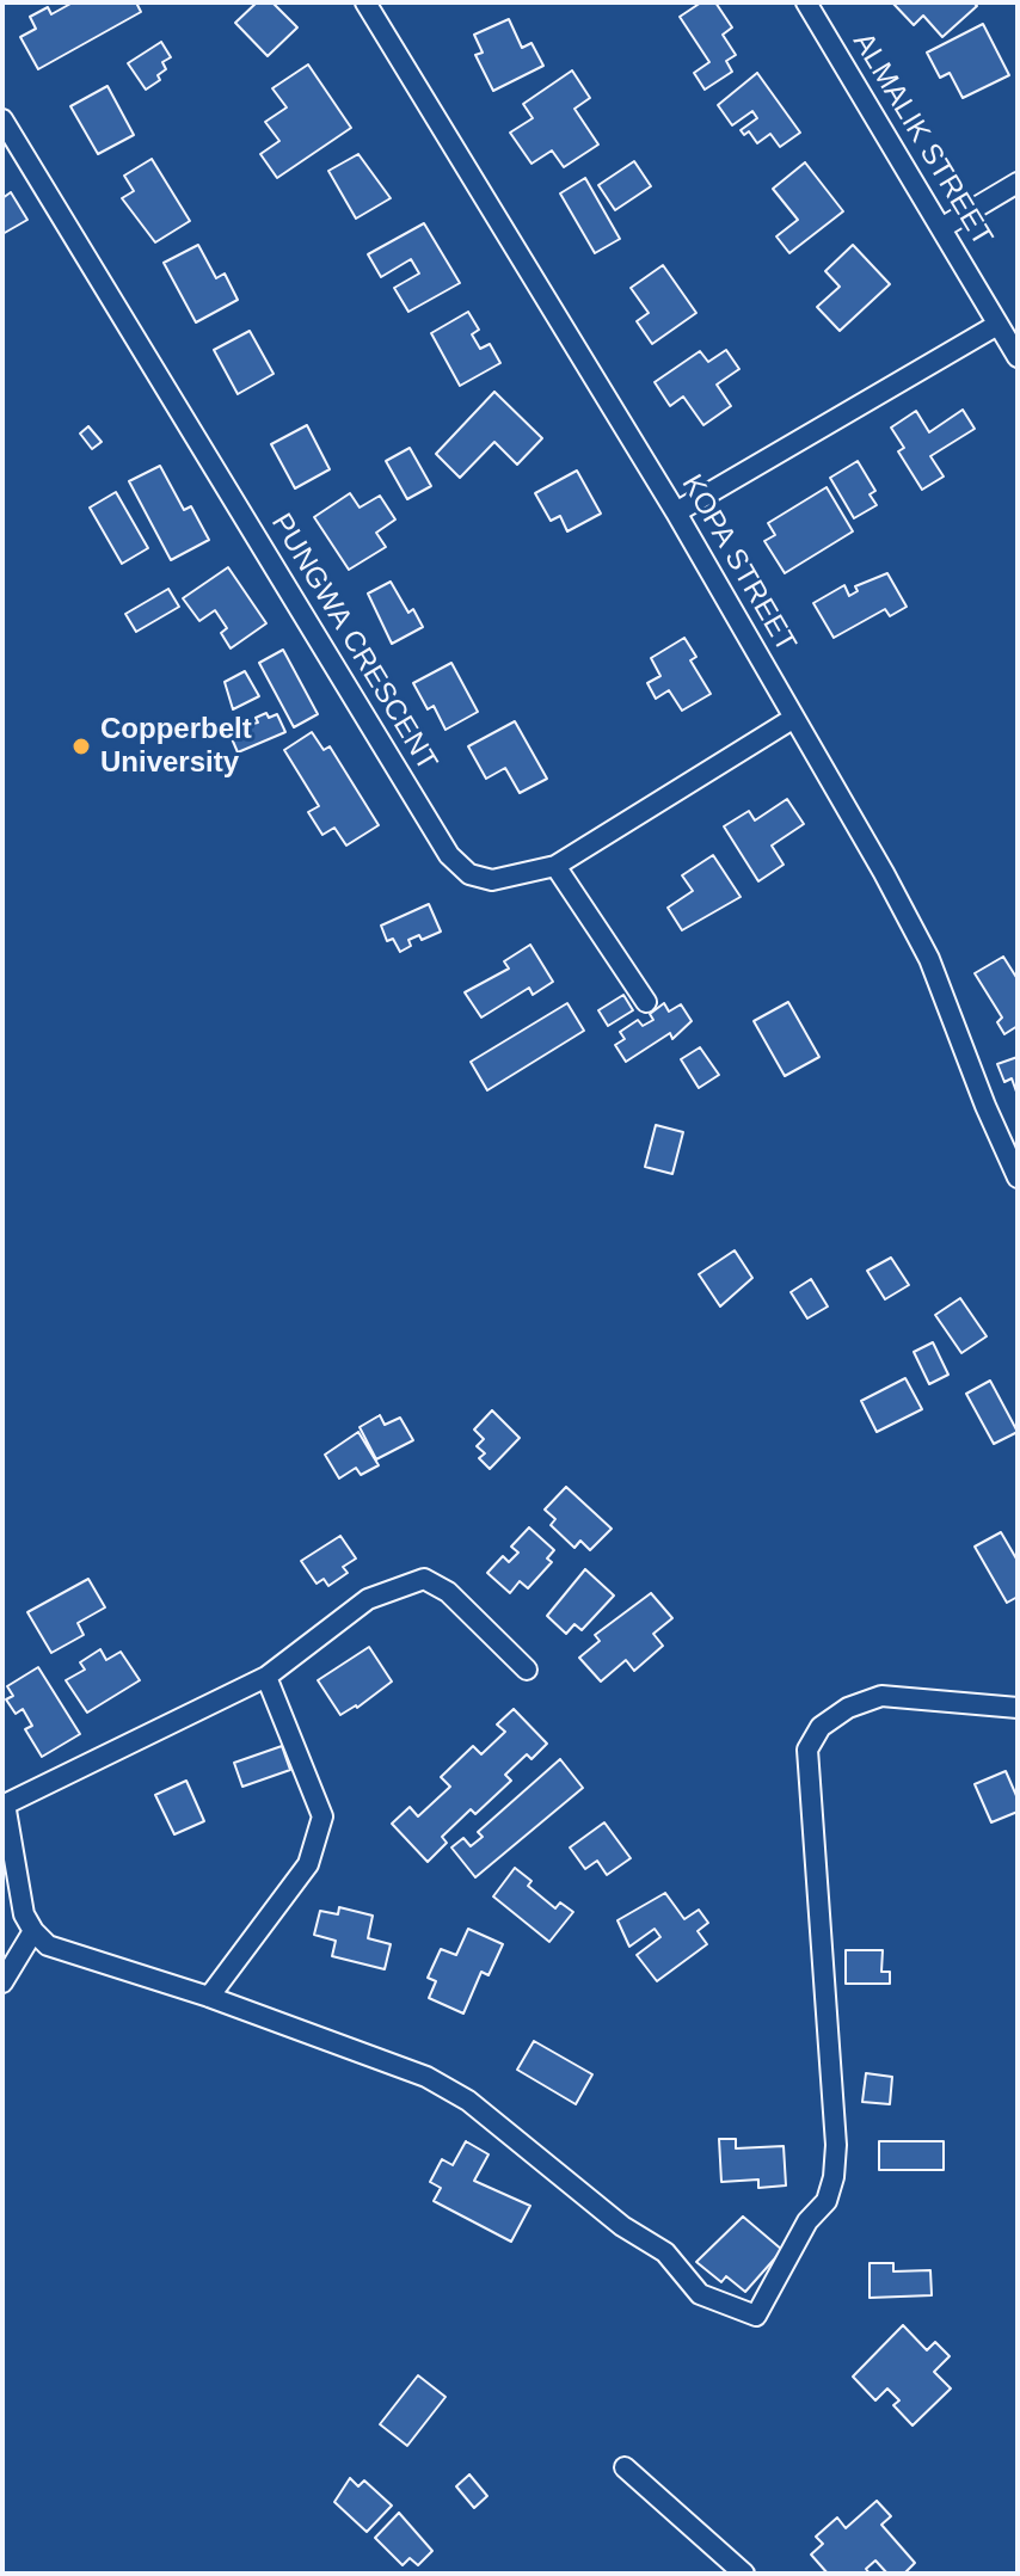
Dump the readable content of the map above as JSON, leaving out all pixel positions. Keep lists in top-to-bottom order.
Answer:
{
  "streets": {
    "street": ["ALMALIK STREET", "KOPA STREET", "PUNGWA CRESCENT"]
  },
  "crossings": [
    ["KOPA STREET", "PUNGWA CRESCENT"]
  ],
  "places": ["Copperbelt University"]
}
